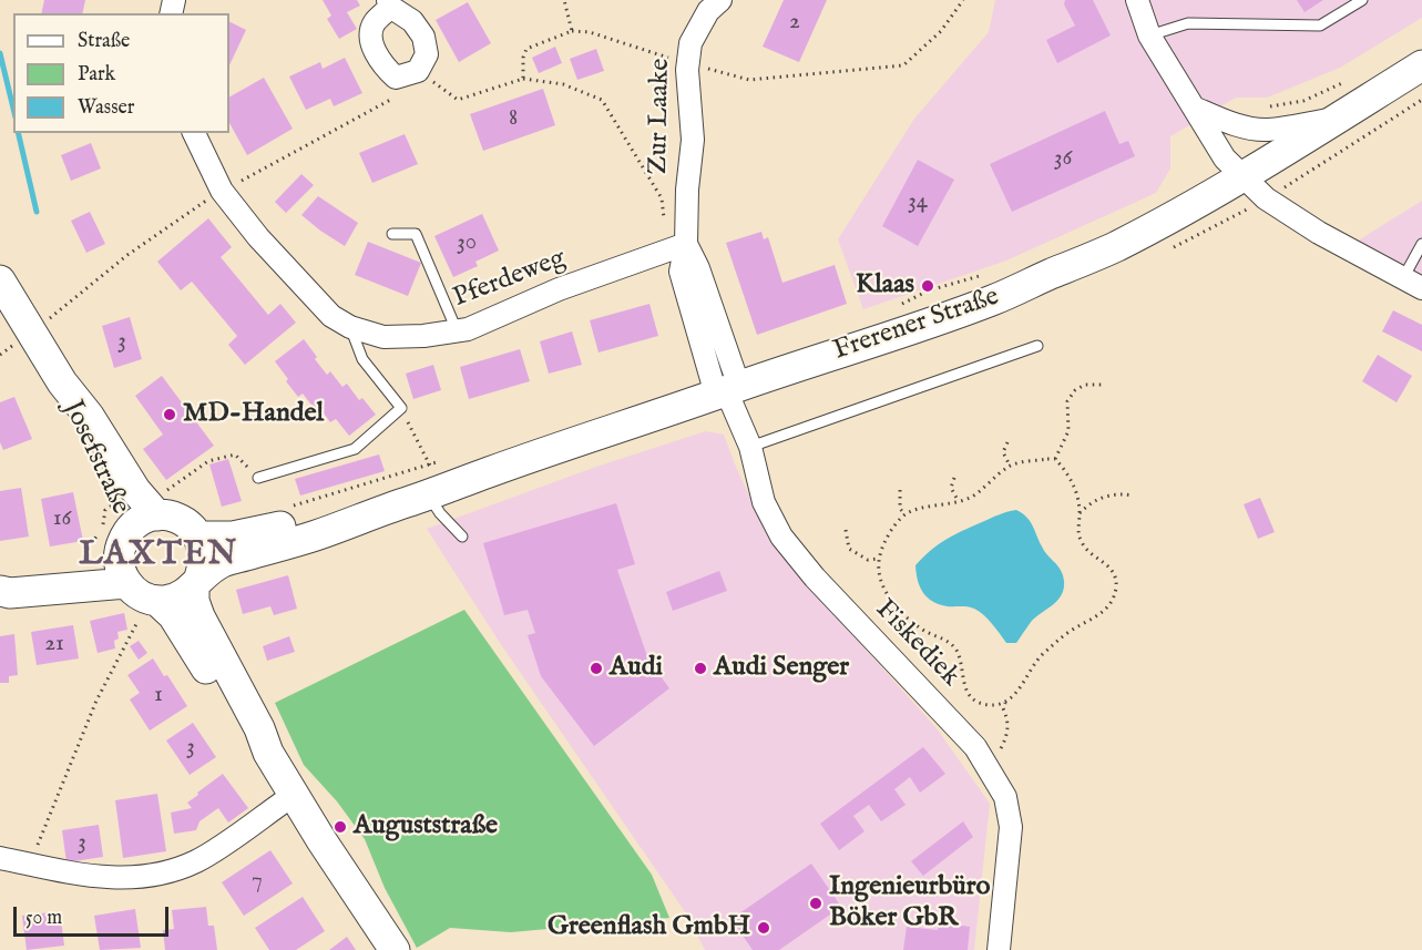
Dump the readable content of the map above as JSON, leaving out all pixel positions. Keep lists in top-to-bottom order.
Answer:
{
  "streets": {
    "main road": ["Frerener Straße", "Josefstraße"],
    "street": ["Zur Laake", "Pferdeweg", "Fiskediek"]
  },
  "crossings": [
    ["Zur Laake", "Pferdeweg"],
    ["Frerener Straße", "Josefstraße"],
    ["Frerener Straße", "Fiskediek"]
  ],
  "districts": ["LAXTEN"],
  "places": [
    "Klaas",
    "MD-Handel",
    "Audi",
    "Audi Senger",
    "Auguststraße",
    "Ingenieurbüro Böker GbR",
    "Greenflash GmbH"
  ],
  "house_numbers": [
    "2",
    "8",
    "36",
    "34",
    "30",
    "3",
    "16",
    "21",
    "1",
    "3",
    "3",
    "7"
  ],
  "legend": ["Straße", "Park", "Wasser"],
  "scale_bar": "50 m"
}
